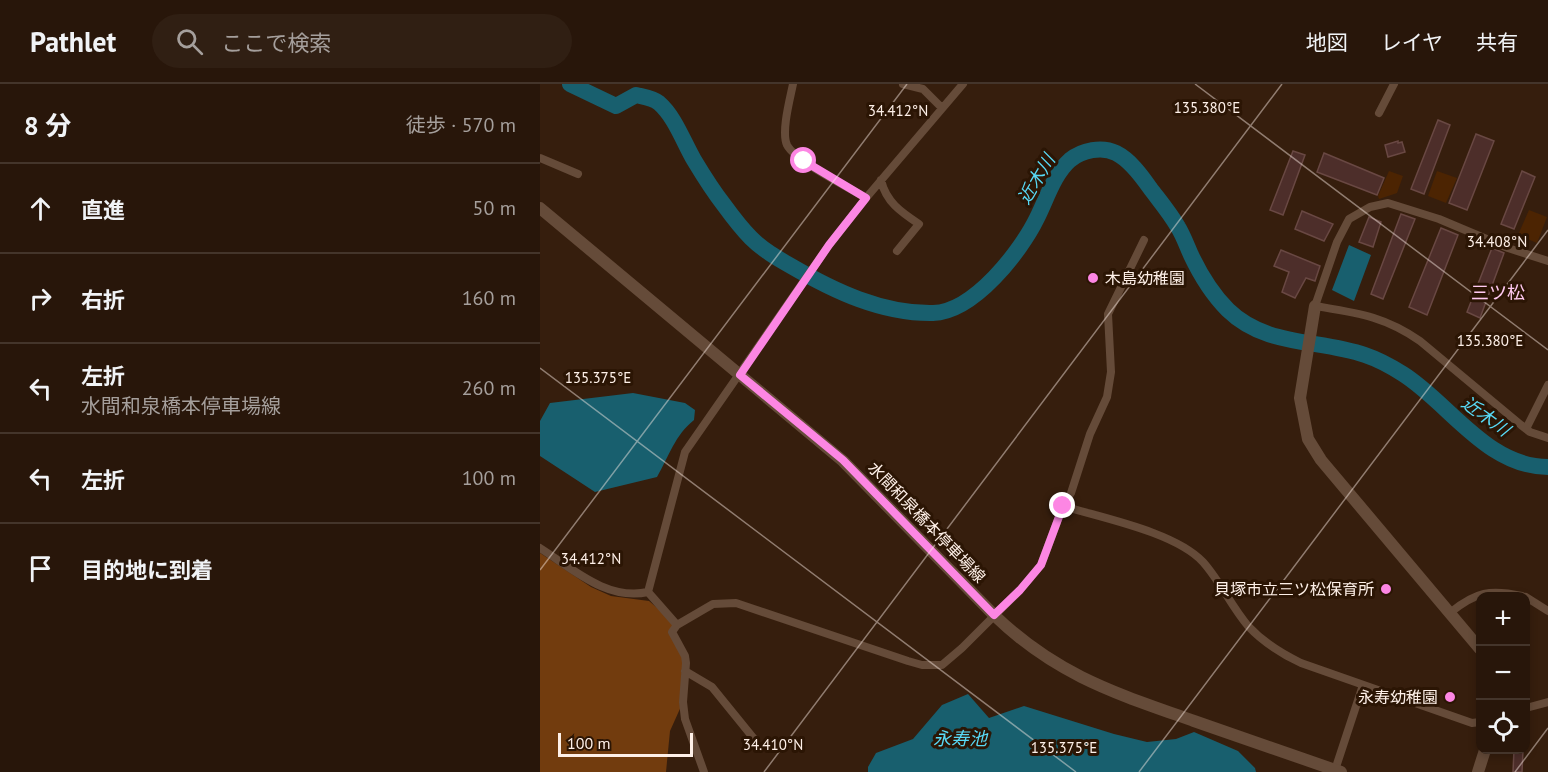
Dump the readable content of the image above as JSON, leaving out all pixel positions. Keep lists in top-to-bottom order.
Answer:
{
  "streets": {
    "main road": ["水間和泉橋本停車場線"]
  },
  "districts": ["三ツ松"],
  "water": ["近木川", "永寿池"],
  "places": ["木島幼稚園", "貝塚市立三ツ松保育所", "永寿幼稚園"],
  "scale_bar": "100 m",
  "page": {
    "header": "Pathlet",
    "search": "ここで検索",
    "nav": ["地図", "レイヤ", "共有"],
    "heading": ["8 分", "徒歩 · 570 m"],
    "list": [
      ["直進", "50 m"],
      ["右折", "160 m"],
      ["左折", "水間和泉橋本停車場線", "260 m"],
      ["左折", "100 m"],
      "目的地に到着"
    ],
    "map_buttons": ["+", "−"],
    "scale": "100 m"
  },
  "coordinates": [
    "135.380°E",
    "34.412°N",
    "34.408°N",
    "135.375°E",
    "34.410°N"
  ]
}
